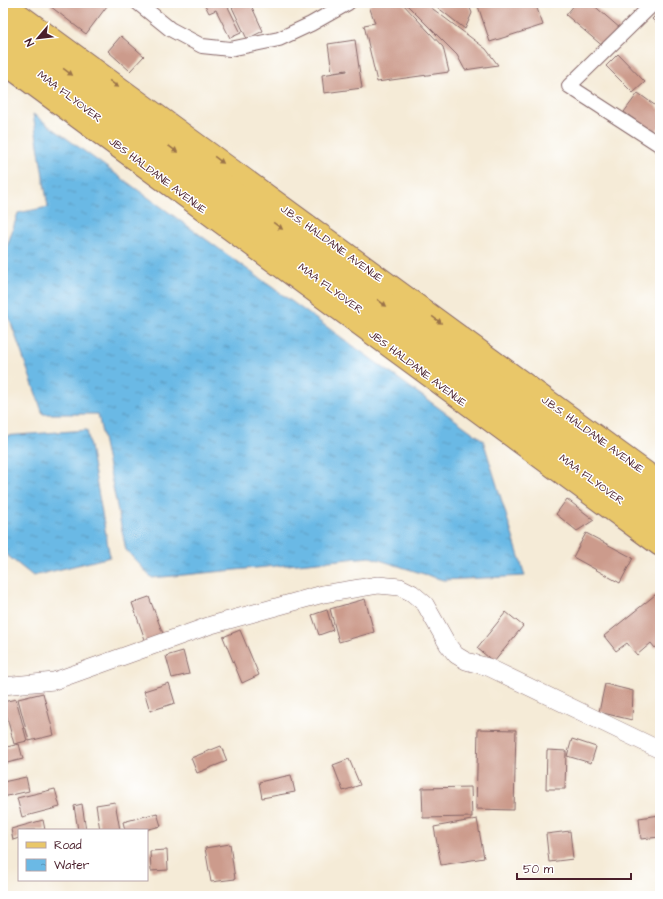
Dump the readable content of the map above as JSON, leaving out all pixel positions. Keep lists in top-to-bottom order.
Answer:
{
  "streets": {
    "main road": ["MAA FLYOVER", "JBS HALDANE AVENUE", "J.B.S. HALDANE AVENUE"]
  },
  "one_way": ["J.B.S. HALDANE AVENUE"],
  "legend": ["Road", "Water"],
  "scale_bar": "50 m",
  "north": "bottom left"
}
